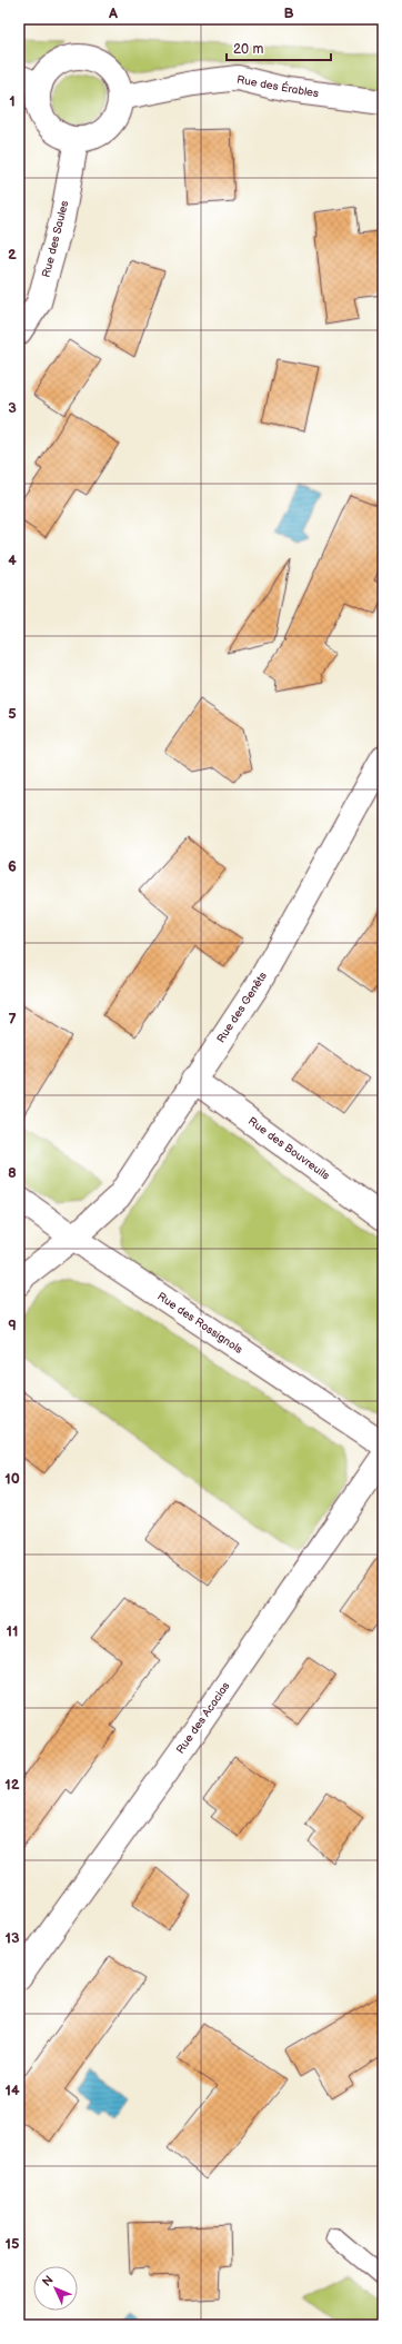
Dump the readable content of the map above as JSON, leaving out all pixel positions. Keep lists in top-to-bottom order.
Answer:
{
  "streets": {
    "street": [
      "Rue des Érables",
      "Rue des Saules",
      "Rue des Genêts",
      "Rue des Bouvreuils",
      "Rue des Rossignols",
      "Rue des Acacias"
    ]
  },
  "crossings": [
    ["Rue des Érables", "Rue des Saules"],
    ["Rue des Genêts", "Rue des Bouvreuils"],
    ["Rue des Genêts", "Rue des Rossignols"]
  ],
  "scale_bar": "20 m",
  "north": "top left",
  "grid": {
    "columns": ["A", "B"],
    "rows": [
      "1",
      "2",
      "3",
      "4",
      "5",
      "6",
      "7",
      "8",
      "9",
      "10",
      "11",
      "12",
      "13",
      "14",
      "15"
    ]
  }
}
